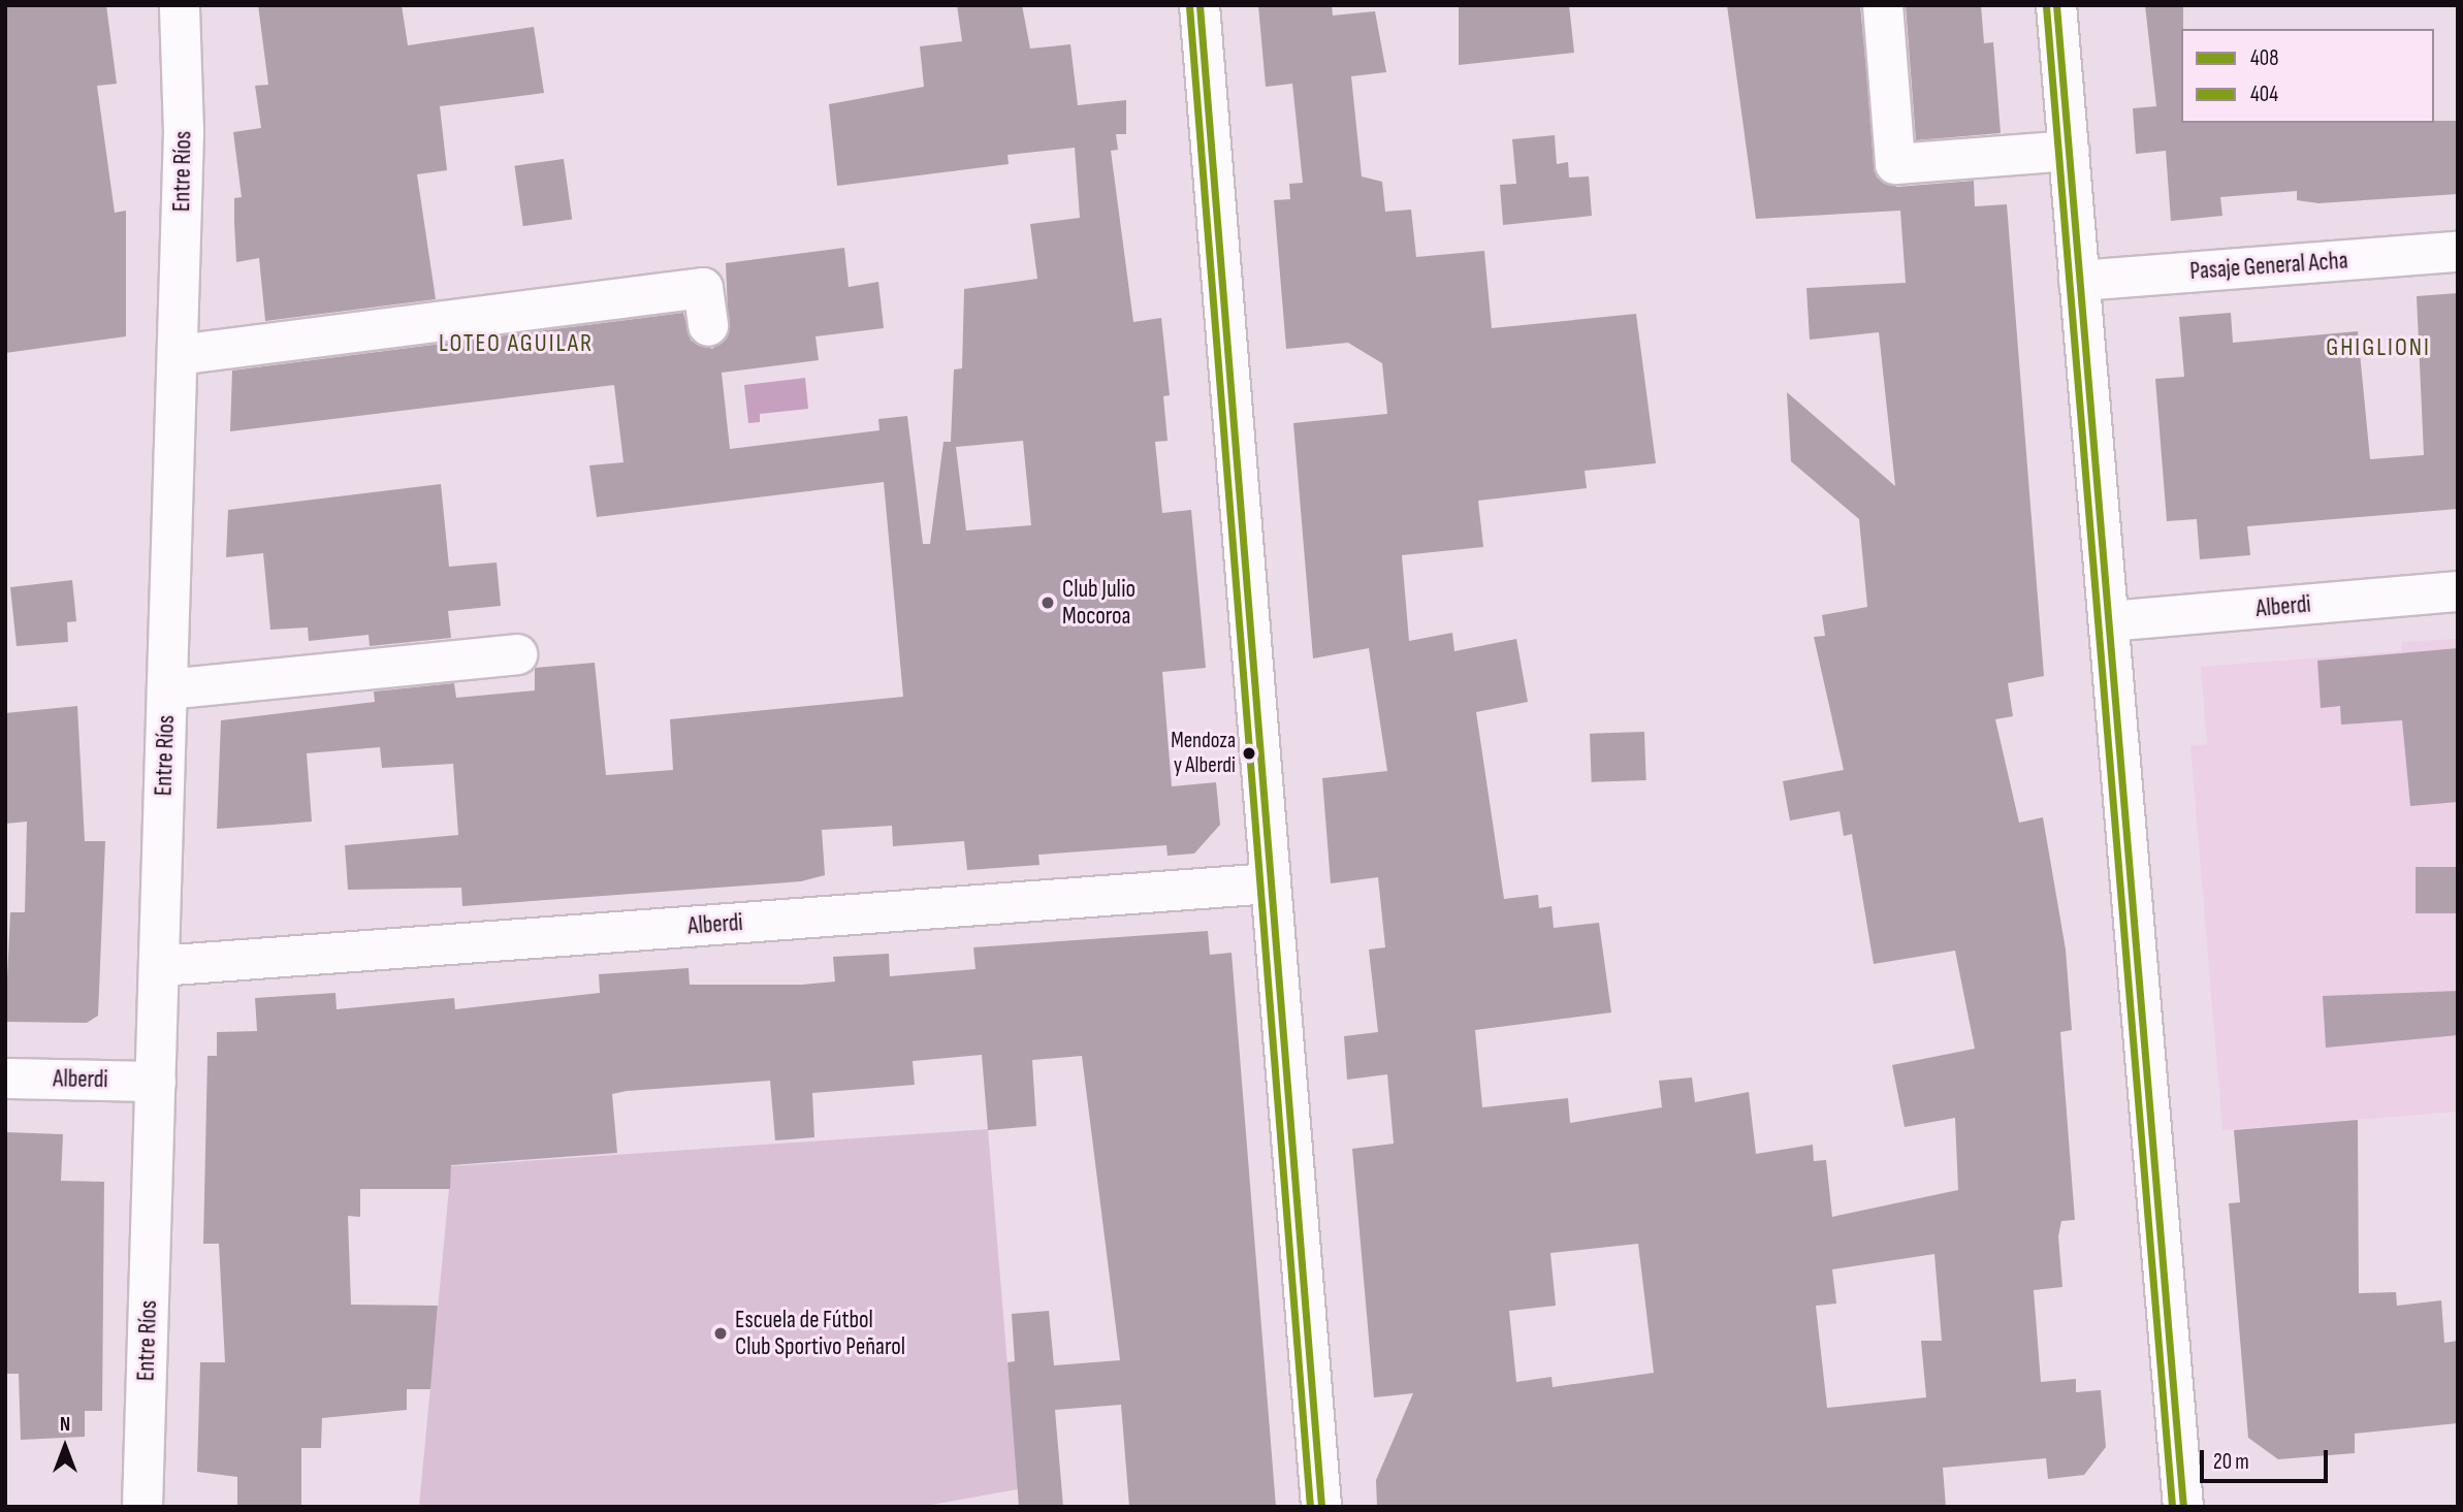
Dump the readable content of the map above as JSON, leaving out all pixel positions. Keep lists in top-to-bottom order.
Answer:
{
  "streets": {
    "street": ["Entre Ríos", "Pasaje General Acha", "Alberdi"]
  },
  "crossings": [
    ["Entre Ríos", "Alberdi"]
  ],
  "districts": ["LOTEO AGUILAR", "GHIGLIONI"],
  "places": ["Club Julio Mocoroa", "Mendoza y Alberdi", "Escuela de Fútbol Club Sportivo Peñarol"],
  "lines": ["transit line 408", "transit line 404"],
  "legend": ["408", "404"],
  "scale_bar": "20 m",
  "north": "top"
}
